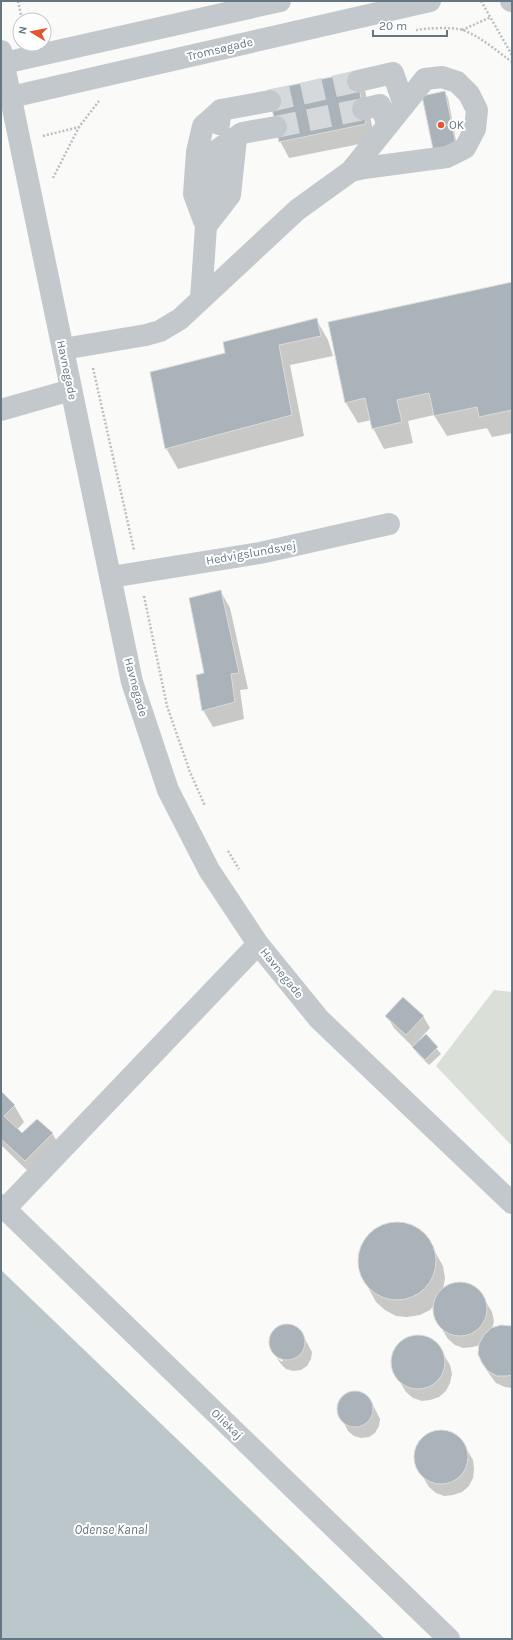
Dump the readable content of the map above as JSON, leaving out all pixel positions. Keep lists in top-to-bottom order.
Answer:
{
  "streets": {
    "street": [
      "Tromsøgade",
      "Havnegade",
      "Hedvigslundsvej",
      "Oliekaj"
    ]
  },
  "crossings": [
    ["Tromsøgade", "Havnegade"],
    ["Havnegade", "Hedvigslundsvej"]
  ],
  "water": ["Odense Kanal"],
  "places": ["OK"],
  "scale_bar": "20 m",
  "north": "left"
}
